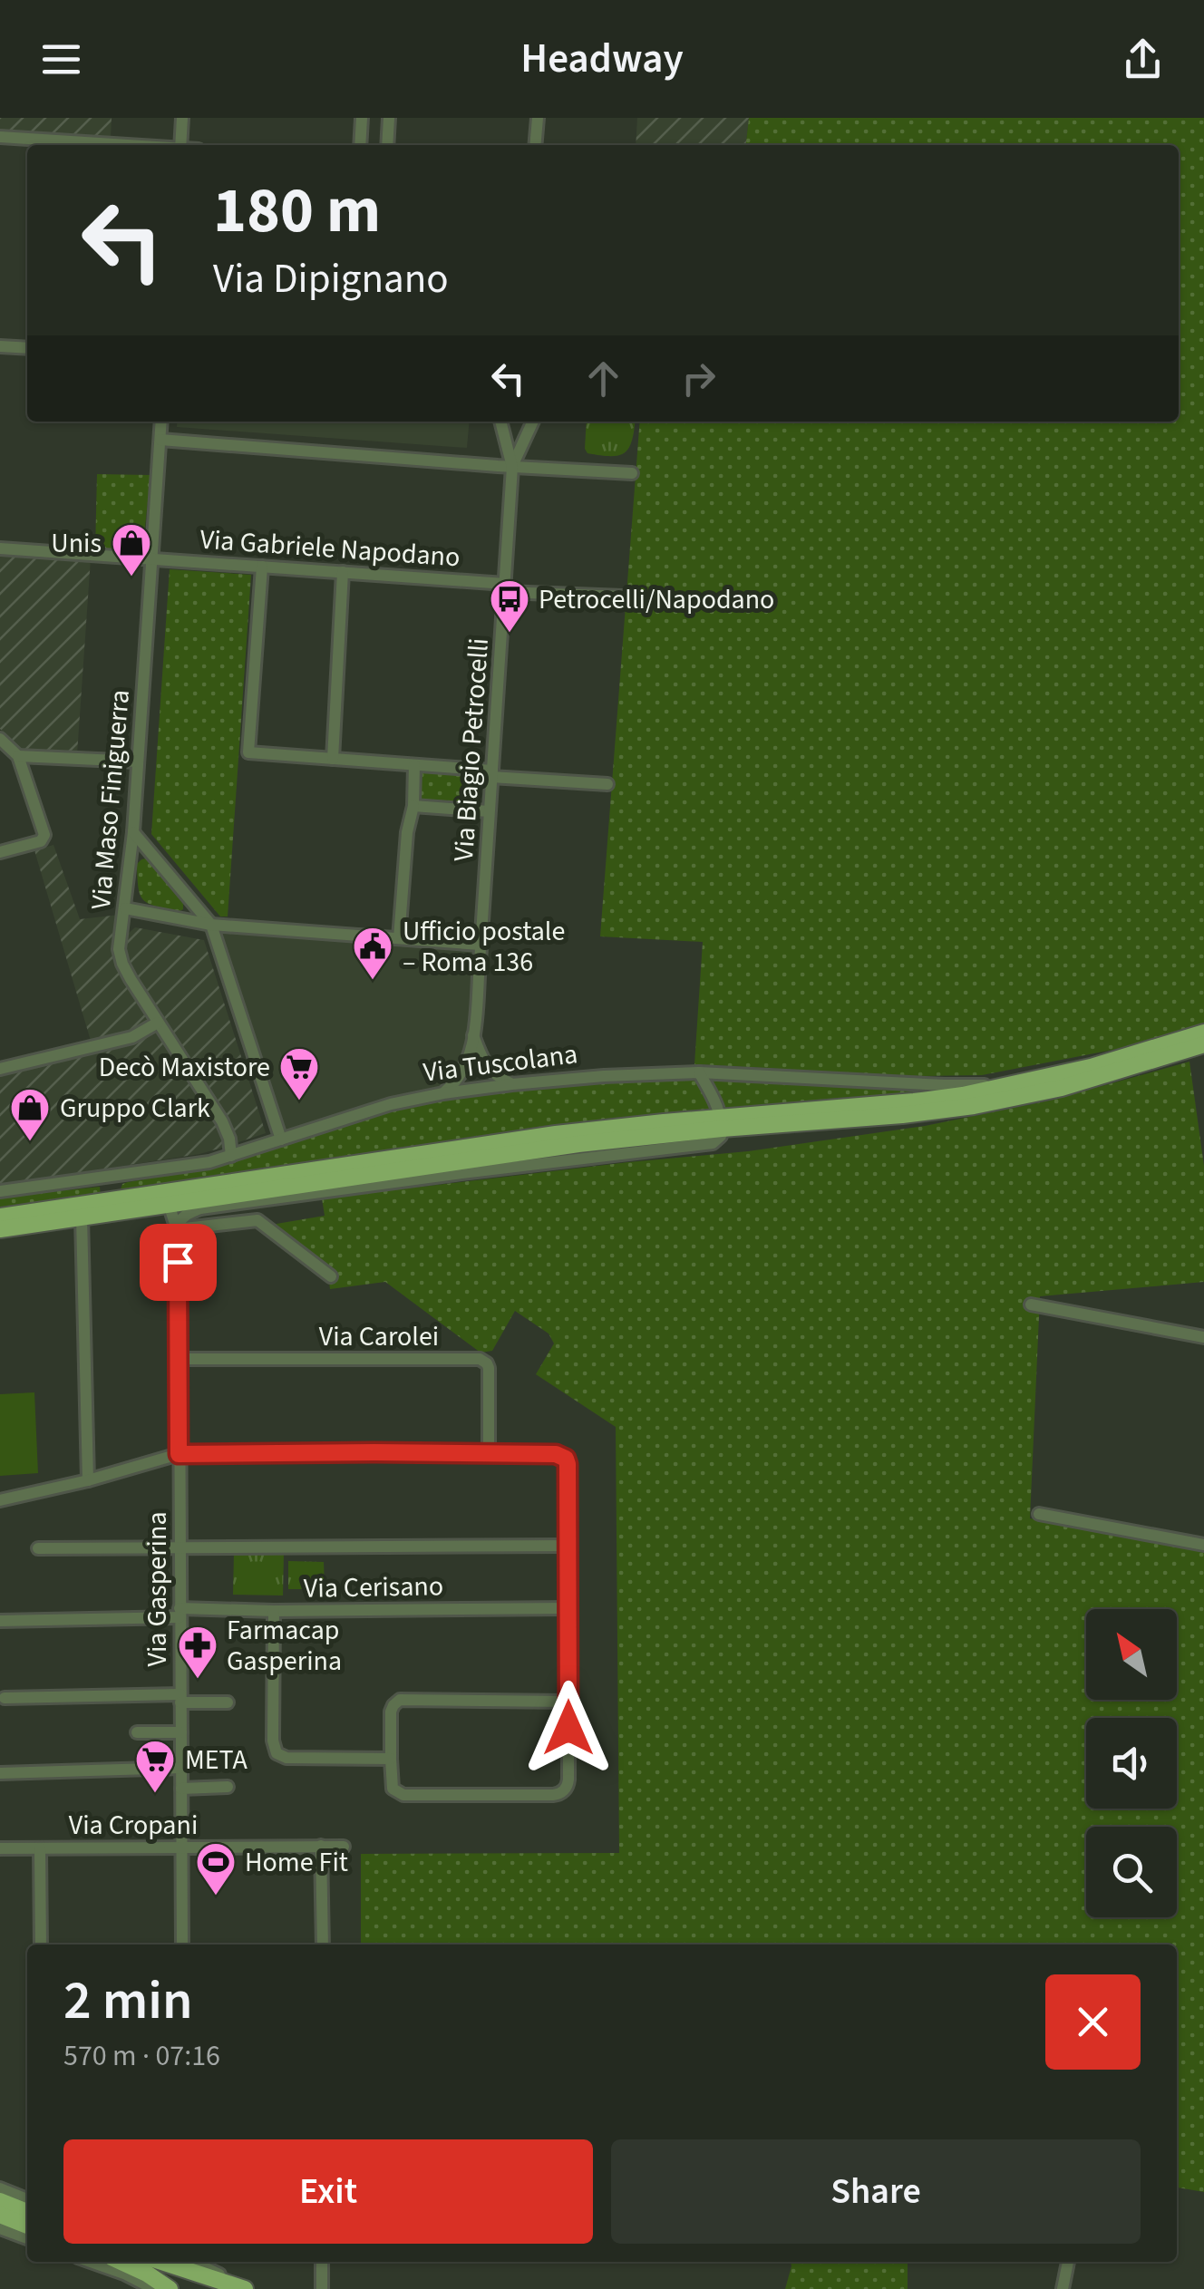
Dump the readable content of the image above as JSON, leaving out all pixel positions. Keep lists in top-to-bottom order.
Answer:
{
  "streets": {
    "main road": ["Via Tuscolana"],
    "street": [
      "Via Gabriele Napodano",
      "Via Biagio Petrocelli",
      "Via Maso Finiguerra",
      "Via Carolei",
      "Via Cerisano",
      "Via Gasperina",
      "Via Cropani"
    ]
  },
  "crossings": [
    ["Via Gabriele Napodano", "Via Biagio Petrocelli"],
    ["Via Gabriele Napodano", "Via Maso Finiguerra"],
    ["Via Biagio Petrocelli", "Via Tuscolana"],
    ["Via Maso Finiguerra", "Via Tuscolana"],
    ["Via Tuscolana", "Via Gasperina"],
    ["Via Carolei", "Via Gasperina"],
    ["Via Cerisano", "Via Gasperina"],
    ["Via Gasperina", "Via Cropani"]
  ],
  "places": {
    "shop": ["Unis", "Gruppo Clark"],
    "bus stop": ["Petrocelli/Napodano"],
    "public building": ["Ufficio postale – Roma 136"],
    "supermarket": ["Decò Maxistore", "META"],
    "pharmacy": ["Farmacap Gasperina"],
    "sports": ["Home Fit"]
  },
  "north": "top left",
  "page": {
    "header": "Headway",
    "turn": ["180 m", "Via Dipignano"],
    "heading": ["2 min", "570 m · 07:16"],
    "buttons": ["Exit", "Share"]
  }
}
